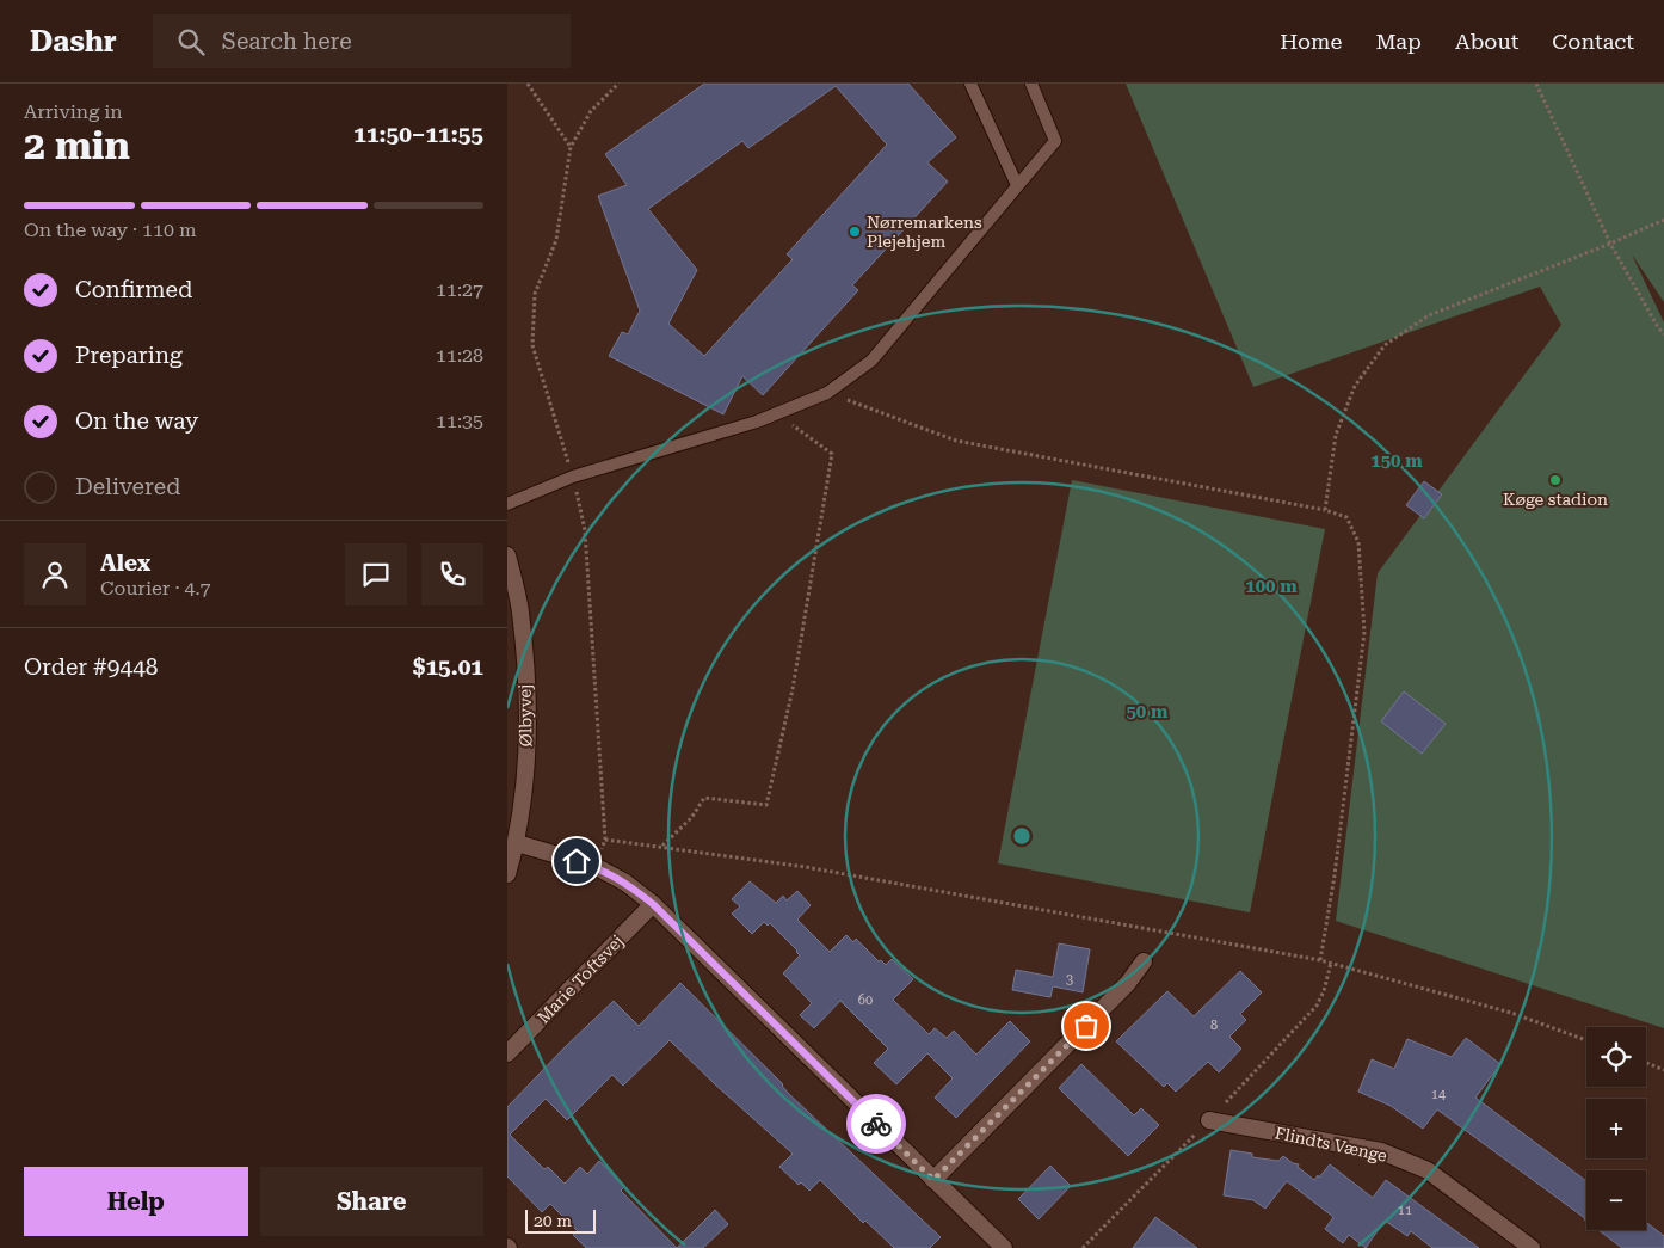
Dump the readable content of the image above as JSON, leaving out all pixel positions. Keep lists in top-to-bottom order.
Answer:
{
  "streets": {
    "street": ["Ølbyvej", "Marie Toftsvej", "Flindts Vænge"]
  },
  "places": ["Nørremarkens Plejehjem", "Køge stadion"],
  "house_numbers": [
    "3",
    "60",
    "8",
    "14",
    "11"
  ],
  "scale_bar": "20 m",
  "page": {
    "header": "Dashr",
    "search": "Search here",
    "nav": [
      "Home",
      "Map",
      "About",
      "Contact"
    ],
    "heading": ["2 min", "Arriving in", "11:50–11:55"],
    "panel": [
      "Alex",
      "Courier · 4.7",
      "Order #9448",
      "$15.01"
    ],
    "bar": "On the way · 110 m",
    "list": [
      ["Confirmed", "11:27"],
      ["Preparing", "11:28"],
      ["On the way", "11:35"],
      "Delivered"
    ],
    "map_buttons": ["+", "−"],
    "buttons": ["Help", "Share"],
    "scale": "20 m"
  },
  "rings": ["150 m", "100 m", "50 m"]
}
